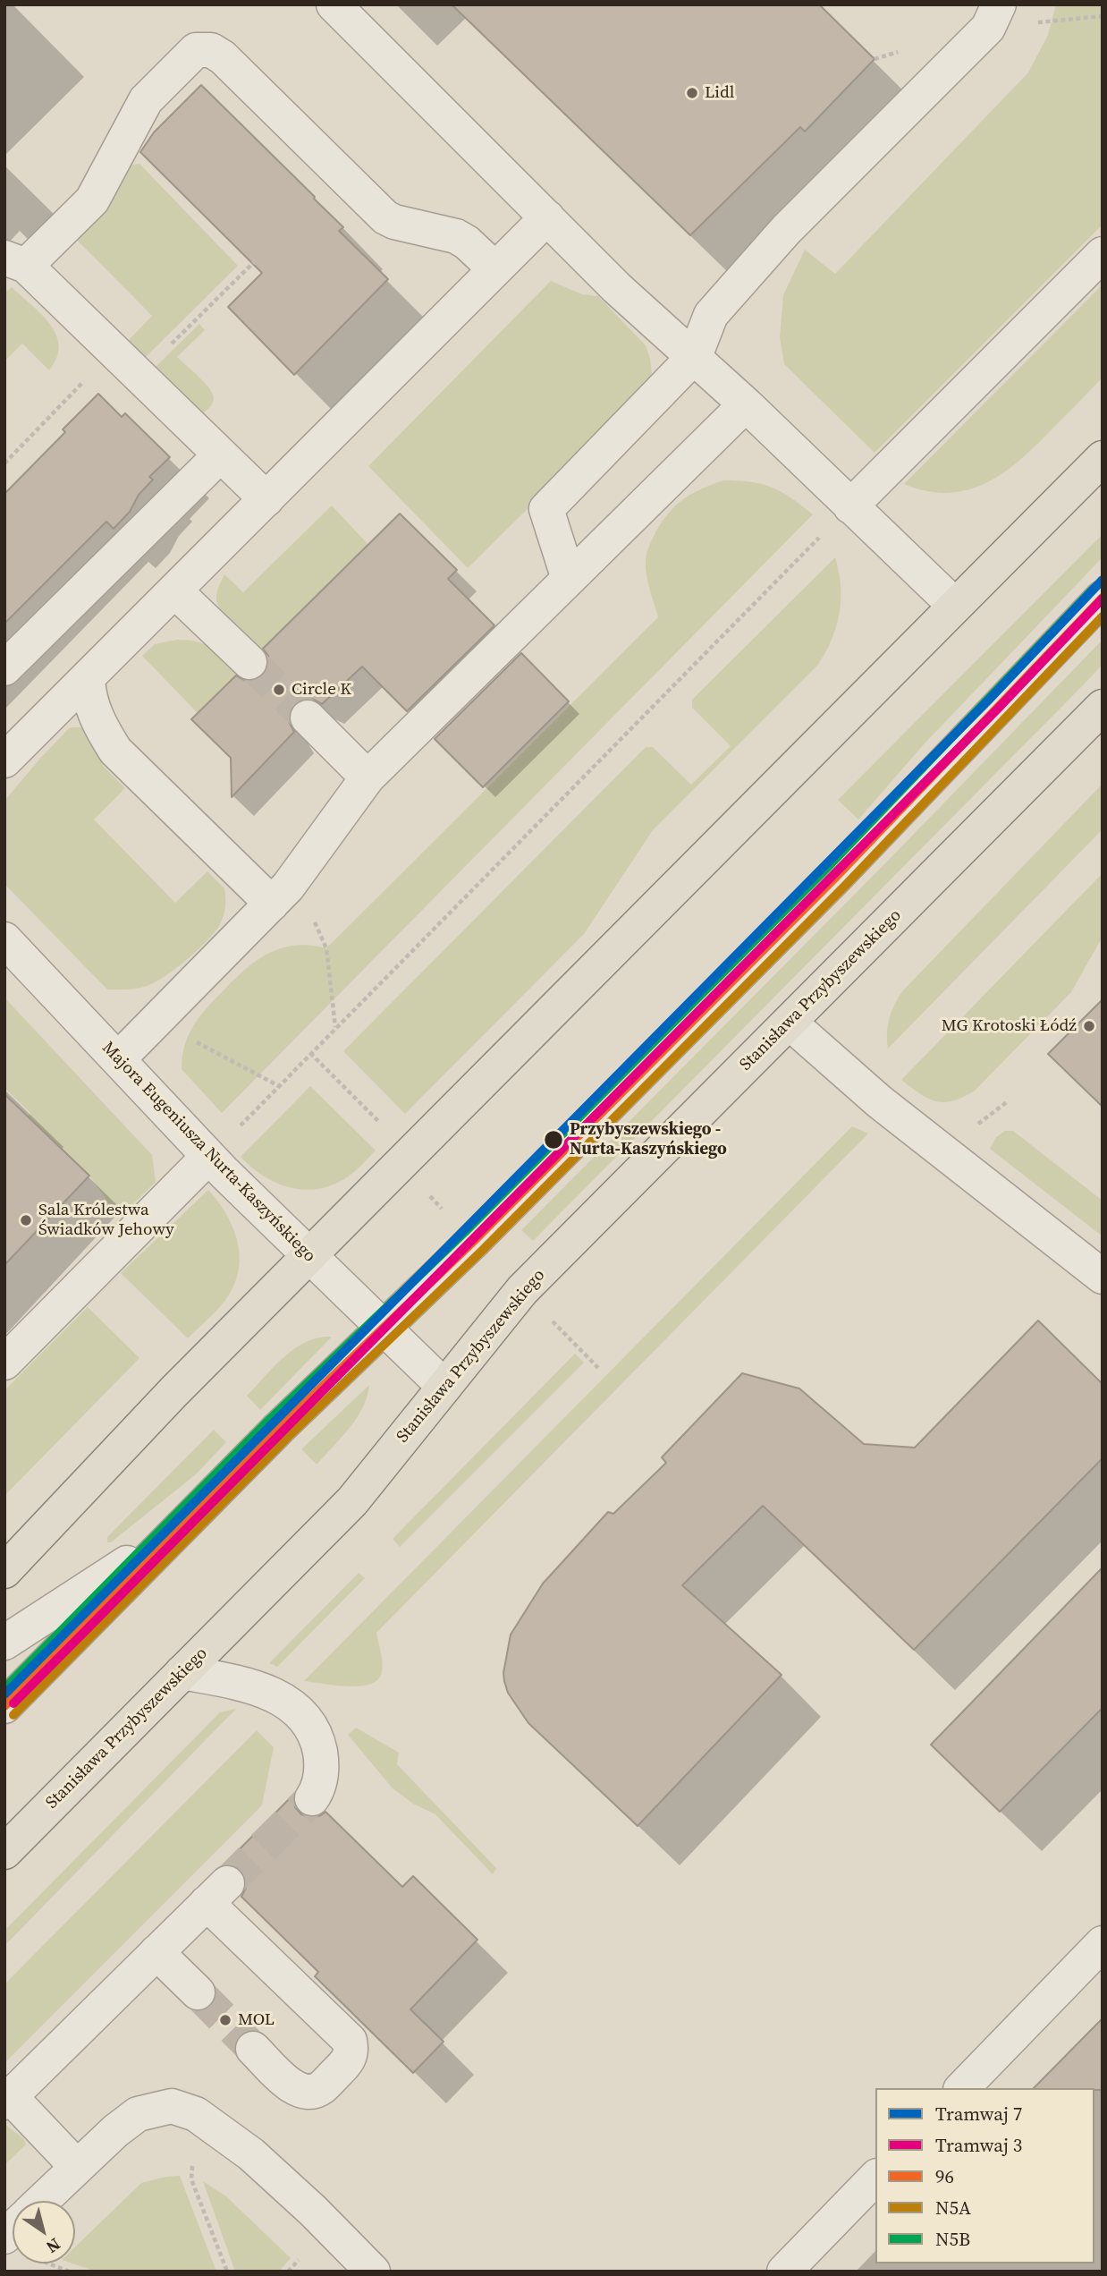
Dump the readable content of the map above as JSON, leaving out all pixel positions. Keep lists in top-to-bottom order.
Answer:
{
  "streets": {
    "main road": ["Stanisława Przybyszewskiego"],
    "street": ["Majora Eugeniusza Nurta-Kaszyńskiego"]
  },
  "crossings": [
    ["Stanisława Przybyszewskiego", "Majora Eugeniusza Nurta-Kaszyńskiego"]
  ],
  "places": [
    "Lidl",
    "Circle K",
    "MG Krotoski Łódź",
    "Przybyszewskiego - Nurta-Kaszyńskiego",
    "Sala Królestwa Świadków Jehowy",
    "MOL"
  ],
  "lines": [
    "tram line 7",
    "transit line N5B",
    "transit line 96",
    "tram line 3",
    "transit line N5A"
  ],
  "legend": [
    "Tramwaj 7",
    "Tramwaj 3",
    "96",
    "N5A",
    "N5B"
  ],
  "north": "bottom right"
}
